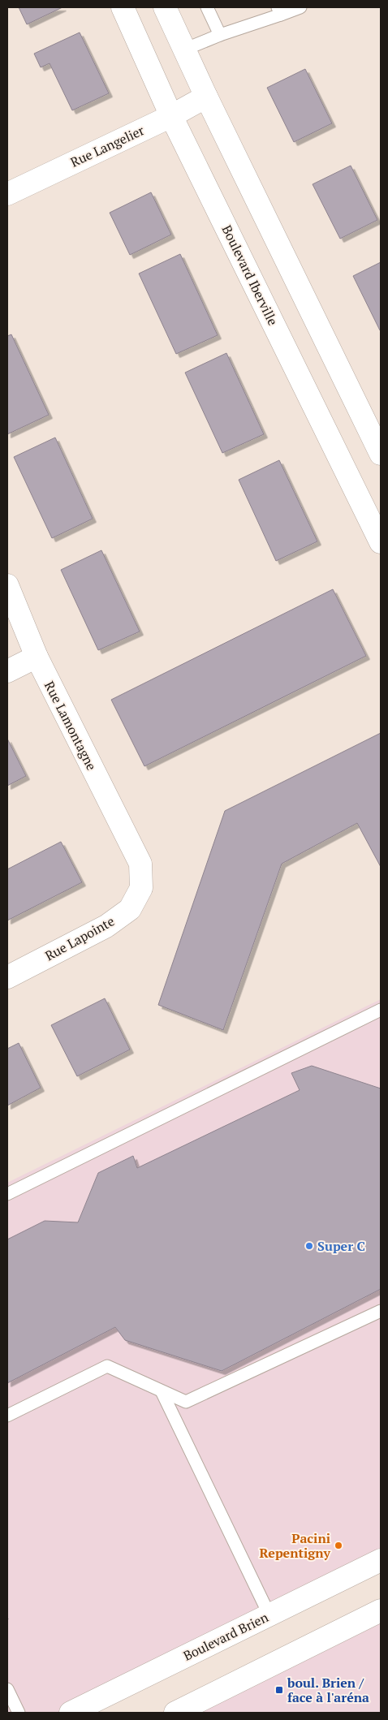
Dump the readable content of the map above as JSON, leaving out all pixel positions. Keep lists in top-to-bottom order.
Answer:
{
  "streets": {
    "street": [
      "Rue Langelier",
      "Boulevard Iberville",
      "Rue Lamontagne",
      "Rue Lapointe",
      "Boulevard Brien"
    ]
  },
  "crossings": [
    ["Rue Langelier", "Boulevard Iberville"],
    ["Rue Lamontagne", "Rue Lapointe"]
  ],
  "places": {
    "other": ["Super C", "Pacini Repentigny"],
    "transit": ["boul. Brien / face à l'aréna"]
  }
}
